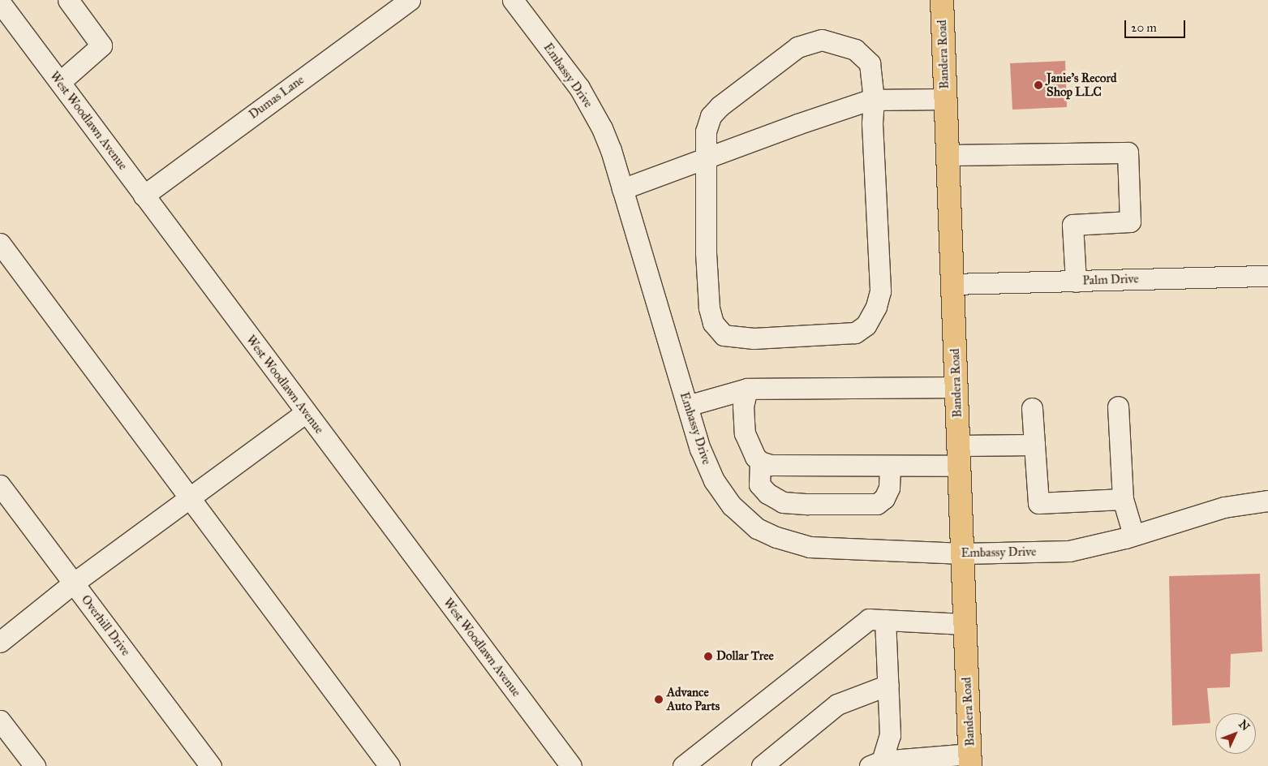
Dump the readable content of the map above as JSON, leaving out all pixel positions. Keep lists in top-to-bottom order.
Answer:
{
  "streets": {
    "main road": ["Bandera Road"],
    "street": [
      "Embassy Drive",
      "Dumas Lane",
      "West Woodlawn Avenue",
      "Palm Drive",
      "Overhill Drive"
    ]
  },
  "crossings": [
    ["Bandera Road", "Embassy Drive"],
    ["Bandera Road", "Palm Drive"],
    ["Dumas Lane", "West Woodlawn Avenue"]
  ],
  "places": ["Janie's Record Shop LLC", "Dollar Tree", "Advance Auto Parts"],
  "scale_bar": "20 m",
  "north": "top right"
}
